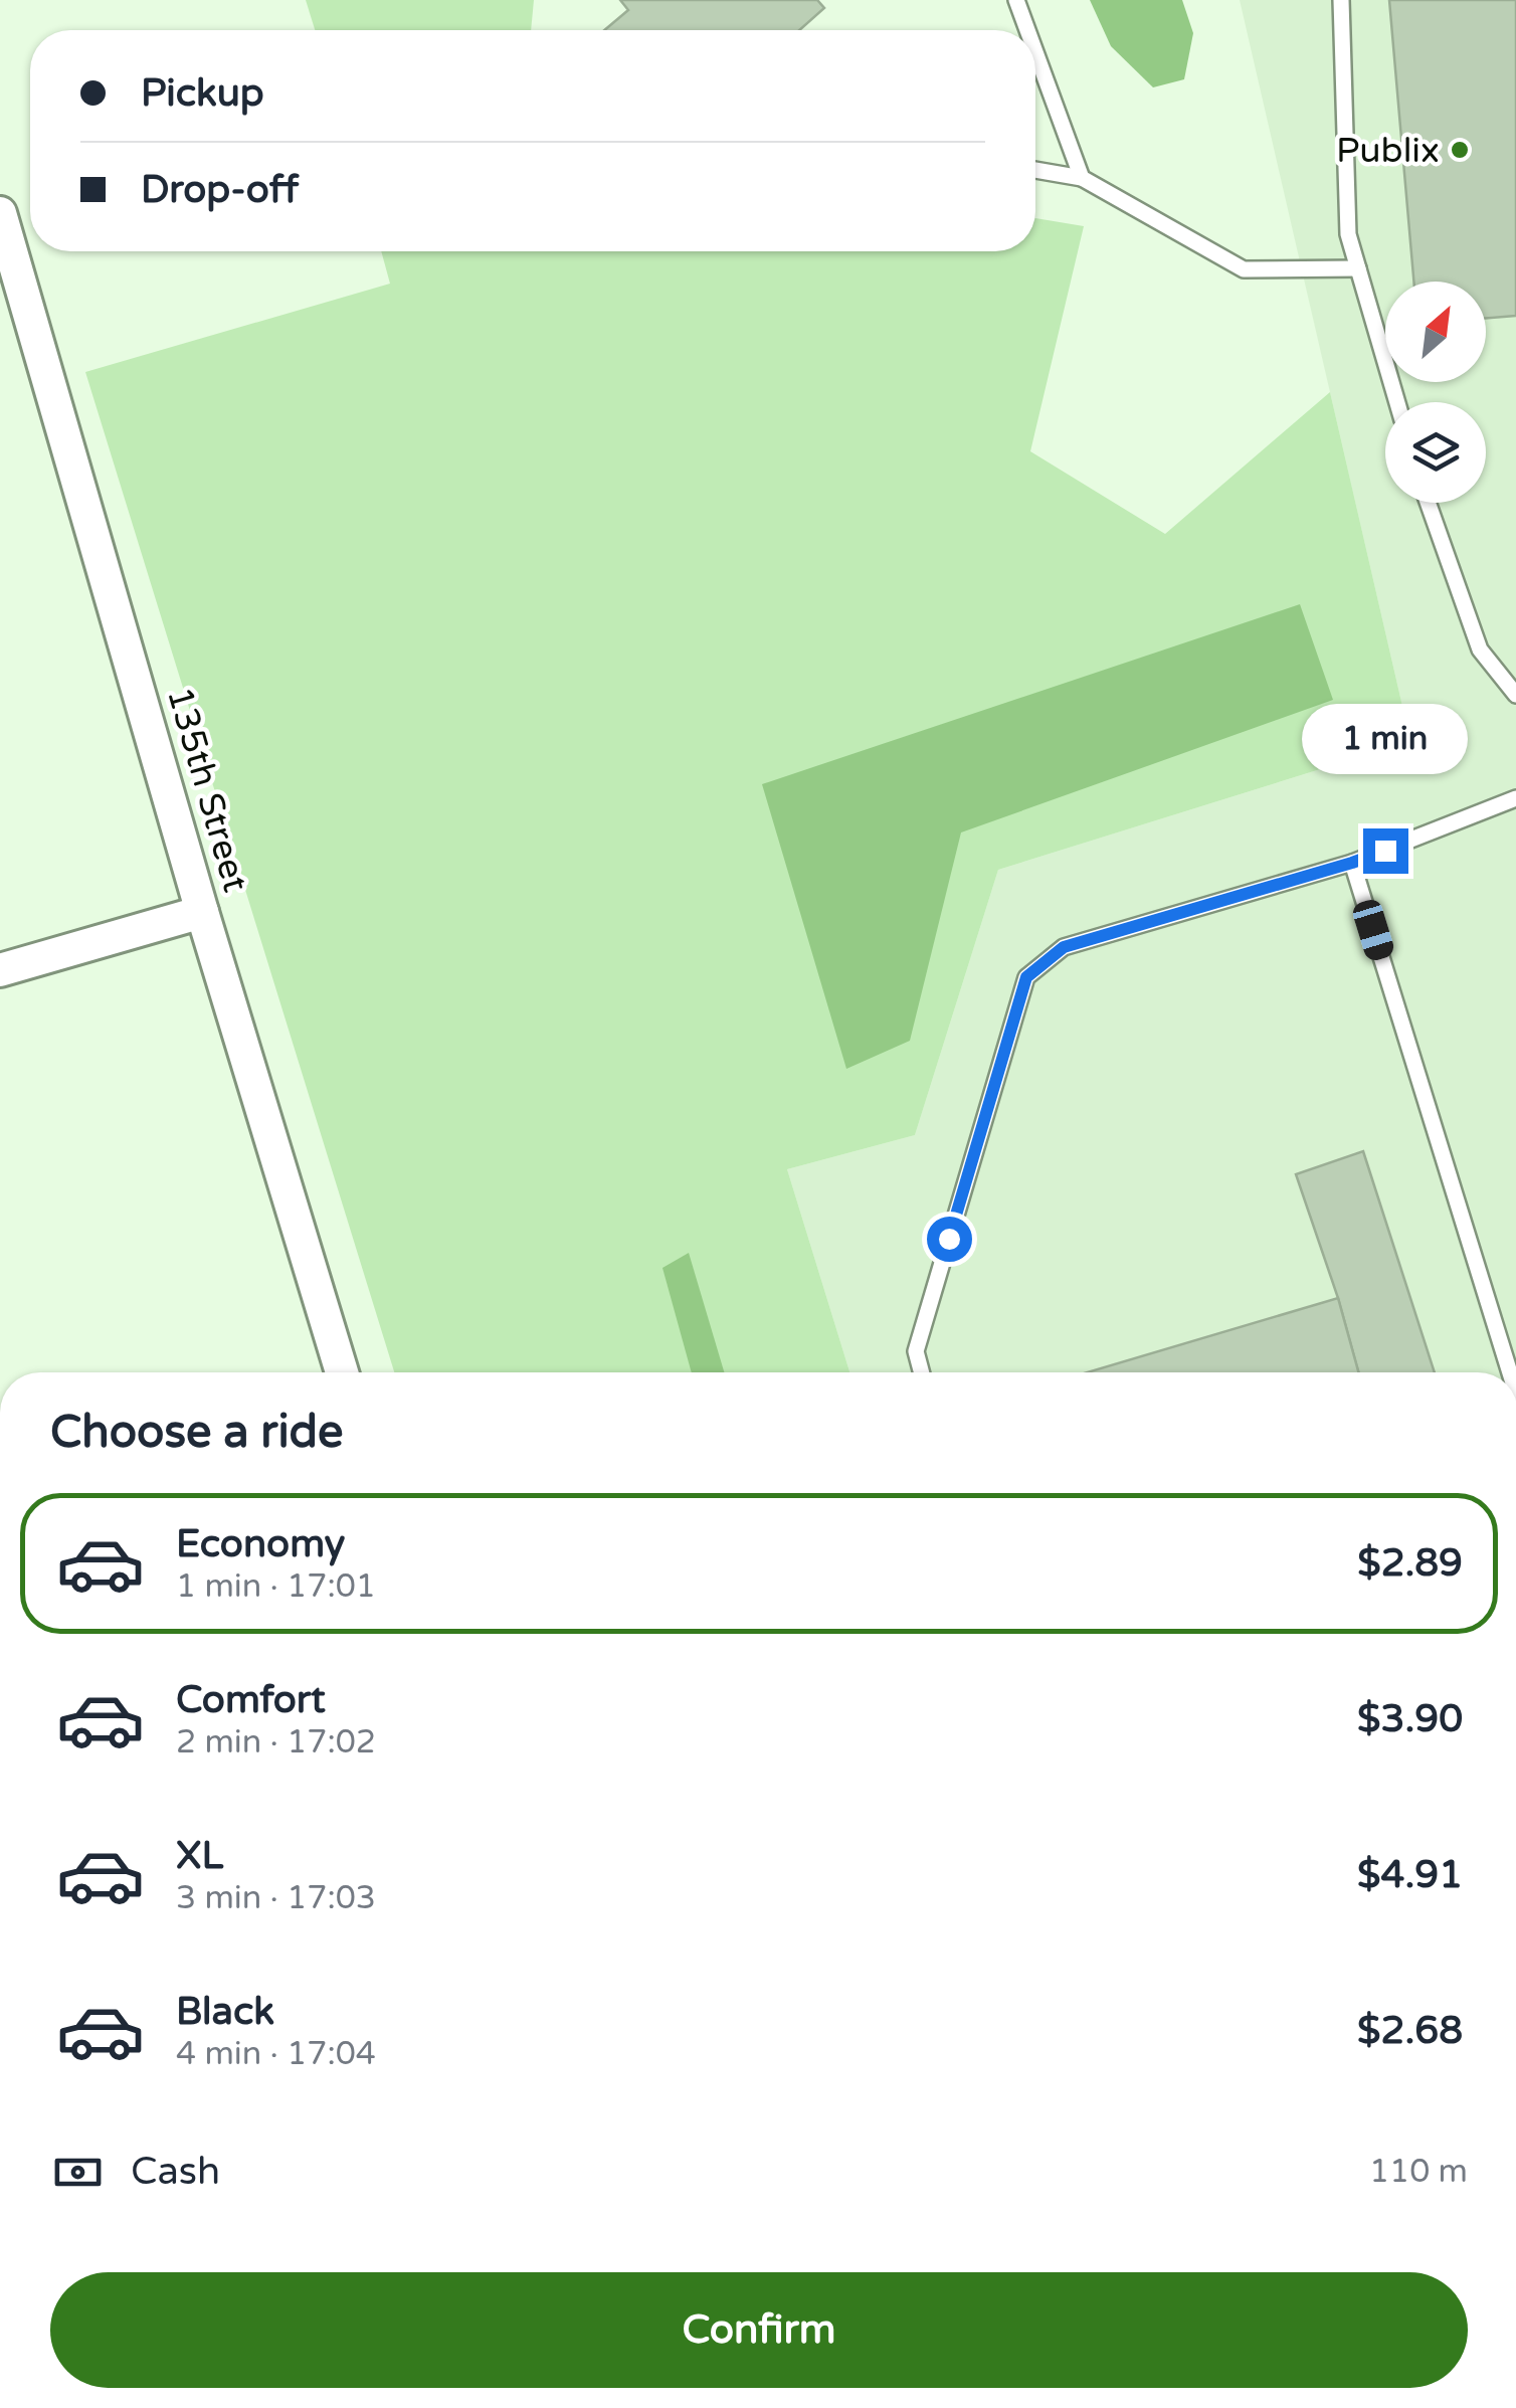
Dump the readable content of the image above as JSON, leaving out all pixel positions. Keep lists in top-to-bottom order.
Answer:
{
  "streets": {
    "street": ["135th Street"]
  },
  "places": ["Publix"],
  "north": "top right",
  "page": {
    "banner": ["Pickup", "Drop-off"],
    "bubble": "1 min",
    "heading": "Choose a ride",
    "list": [
      {
        "name": "Economy",
        "note": "1 min · 17:01",
        "value": "$2.89"
      },
      {
        "name": "Comfort",
        "note": "2 min · 17:02",
        "value": "$3.90"
      },
      {
        "name": "XL",
        "note": "3 min · 17:03",
        "value": "$4.91"
      },
      {
        "name": "Black",
        "note": "4 min · 17:04",
        "value": "$2.68"
      }
    ],
    "pay": ["Cash", "110 m"],
    "buttons": "Confirm"
  }
}
